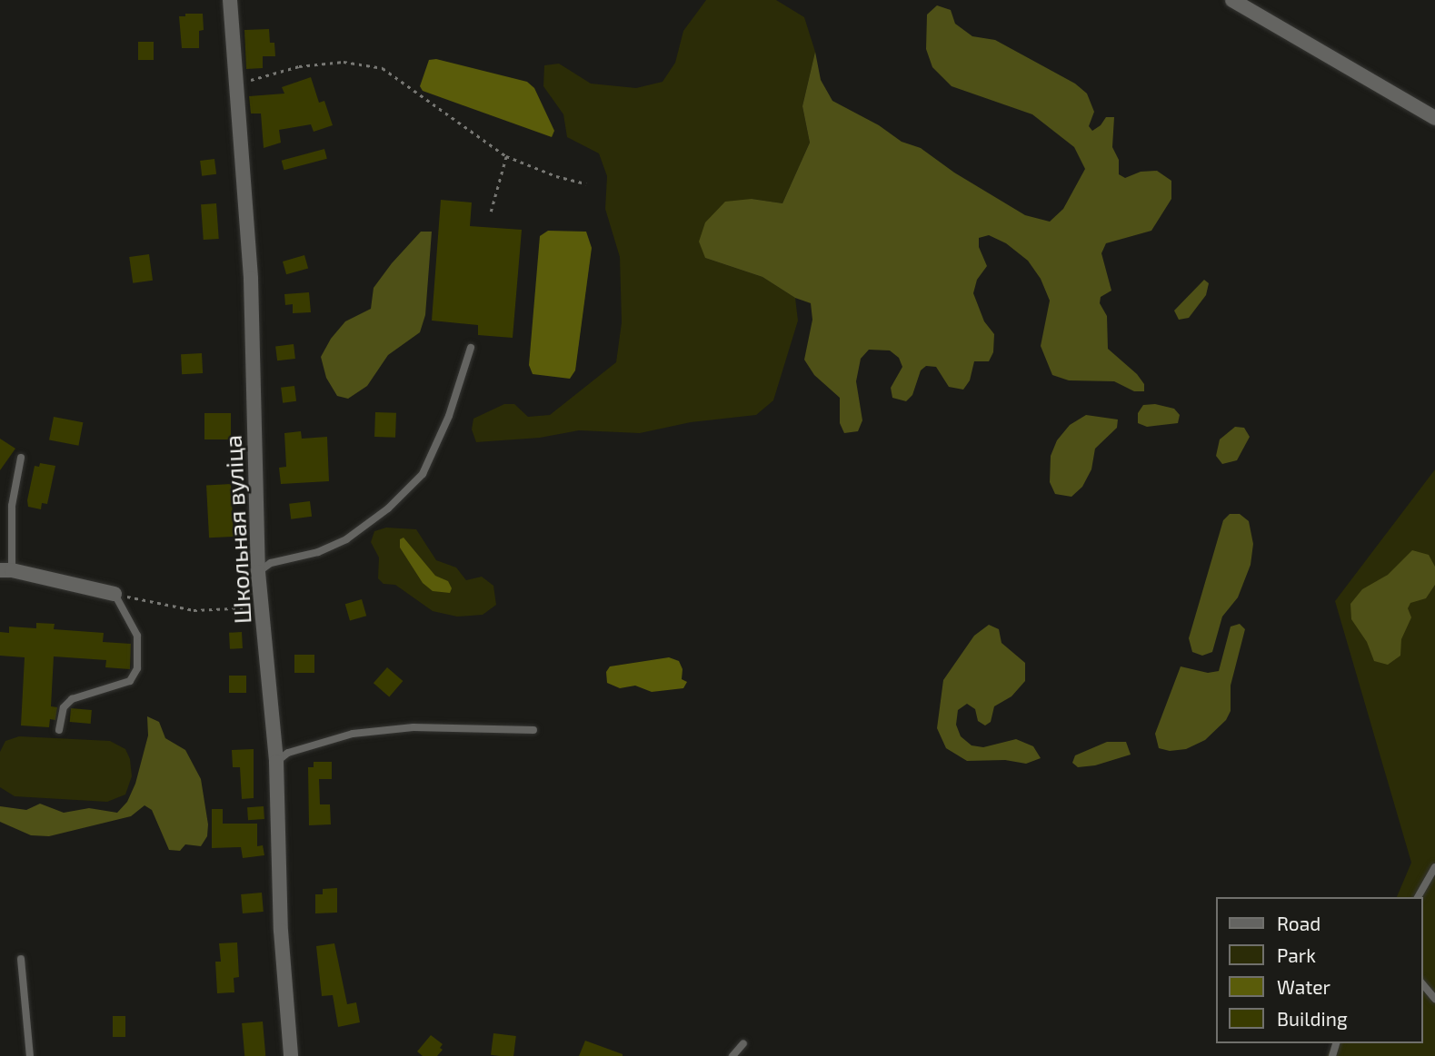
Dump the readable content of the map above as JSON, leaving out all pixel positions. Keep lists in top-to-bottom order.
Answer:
{
  "streets": {
    "street": ["Школьная вуліца"]
  },
  "legend": [
    "Road",
    "Park",
    "Water",
    "Building"
  ]
}
